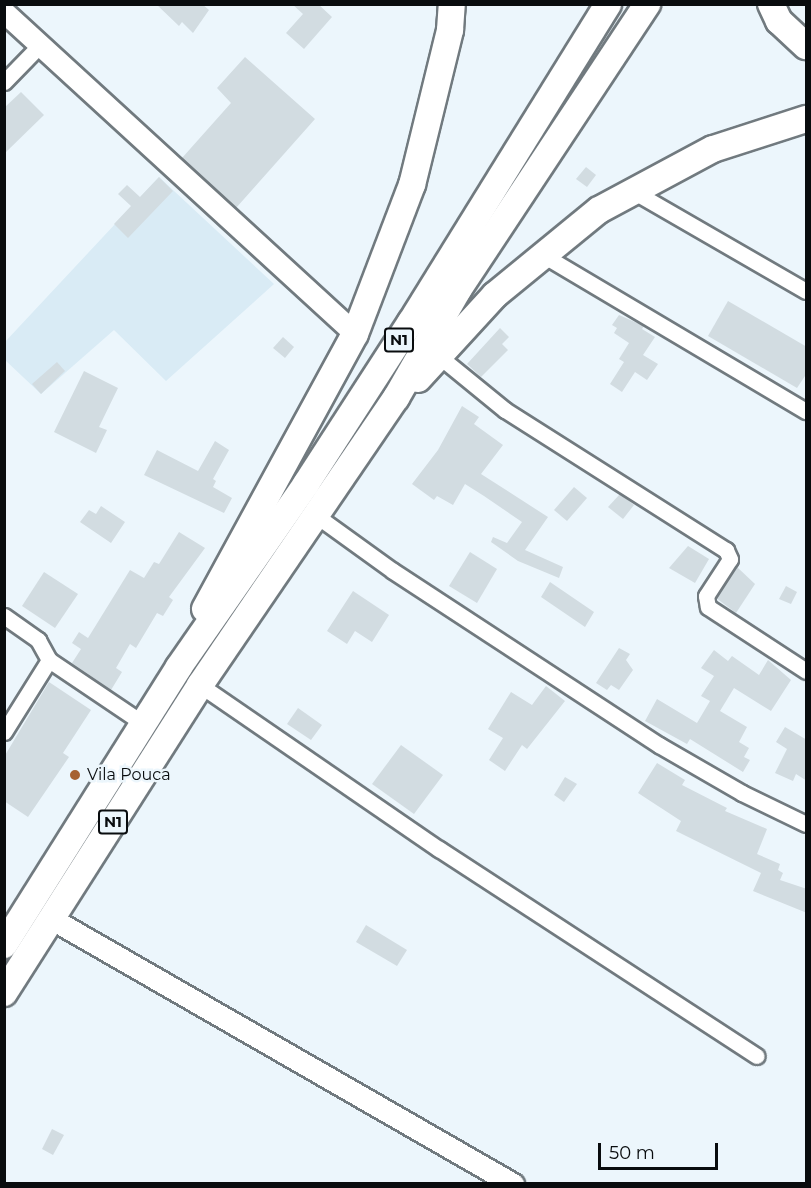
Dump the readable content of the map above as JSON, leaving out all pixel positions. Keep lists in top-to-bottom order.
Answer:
{
  "streets": {
    "highway": ["N1"]
  },
  "places": ["Vila Pouca"],
  "scale_bar": "50 m"
}
